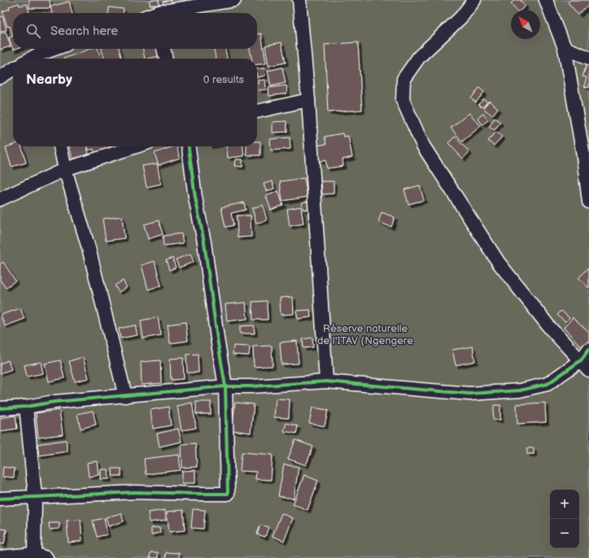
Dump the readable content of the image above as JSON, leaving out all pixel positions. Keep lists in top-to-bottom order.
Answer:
{
  "parks": ["Réserve naturelle de l'ITAV (Ngengere"],
  "north": "top left",
  "page": {
    "search": "Search here",
    "heading": ["Nearby", "0 results"],
    "map_buttons": ["+", "−"]
  }
}
